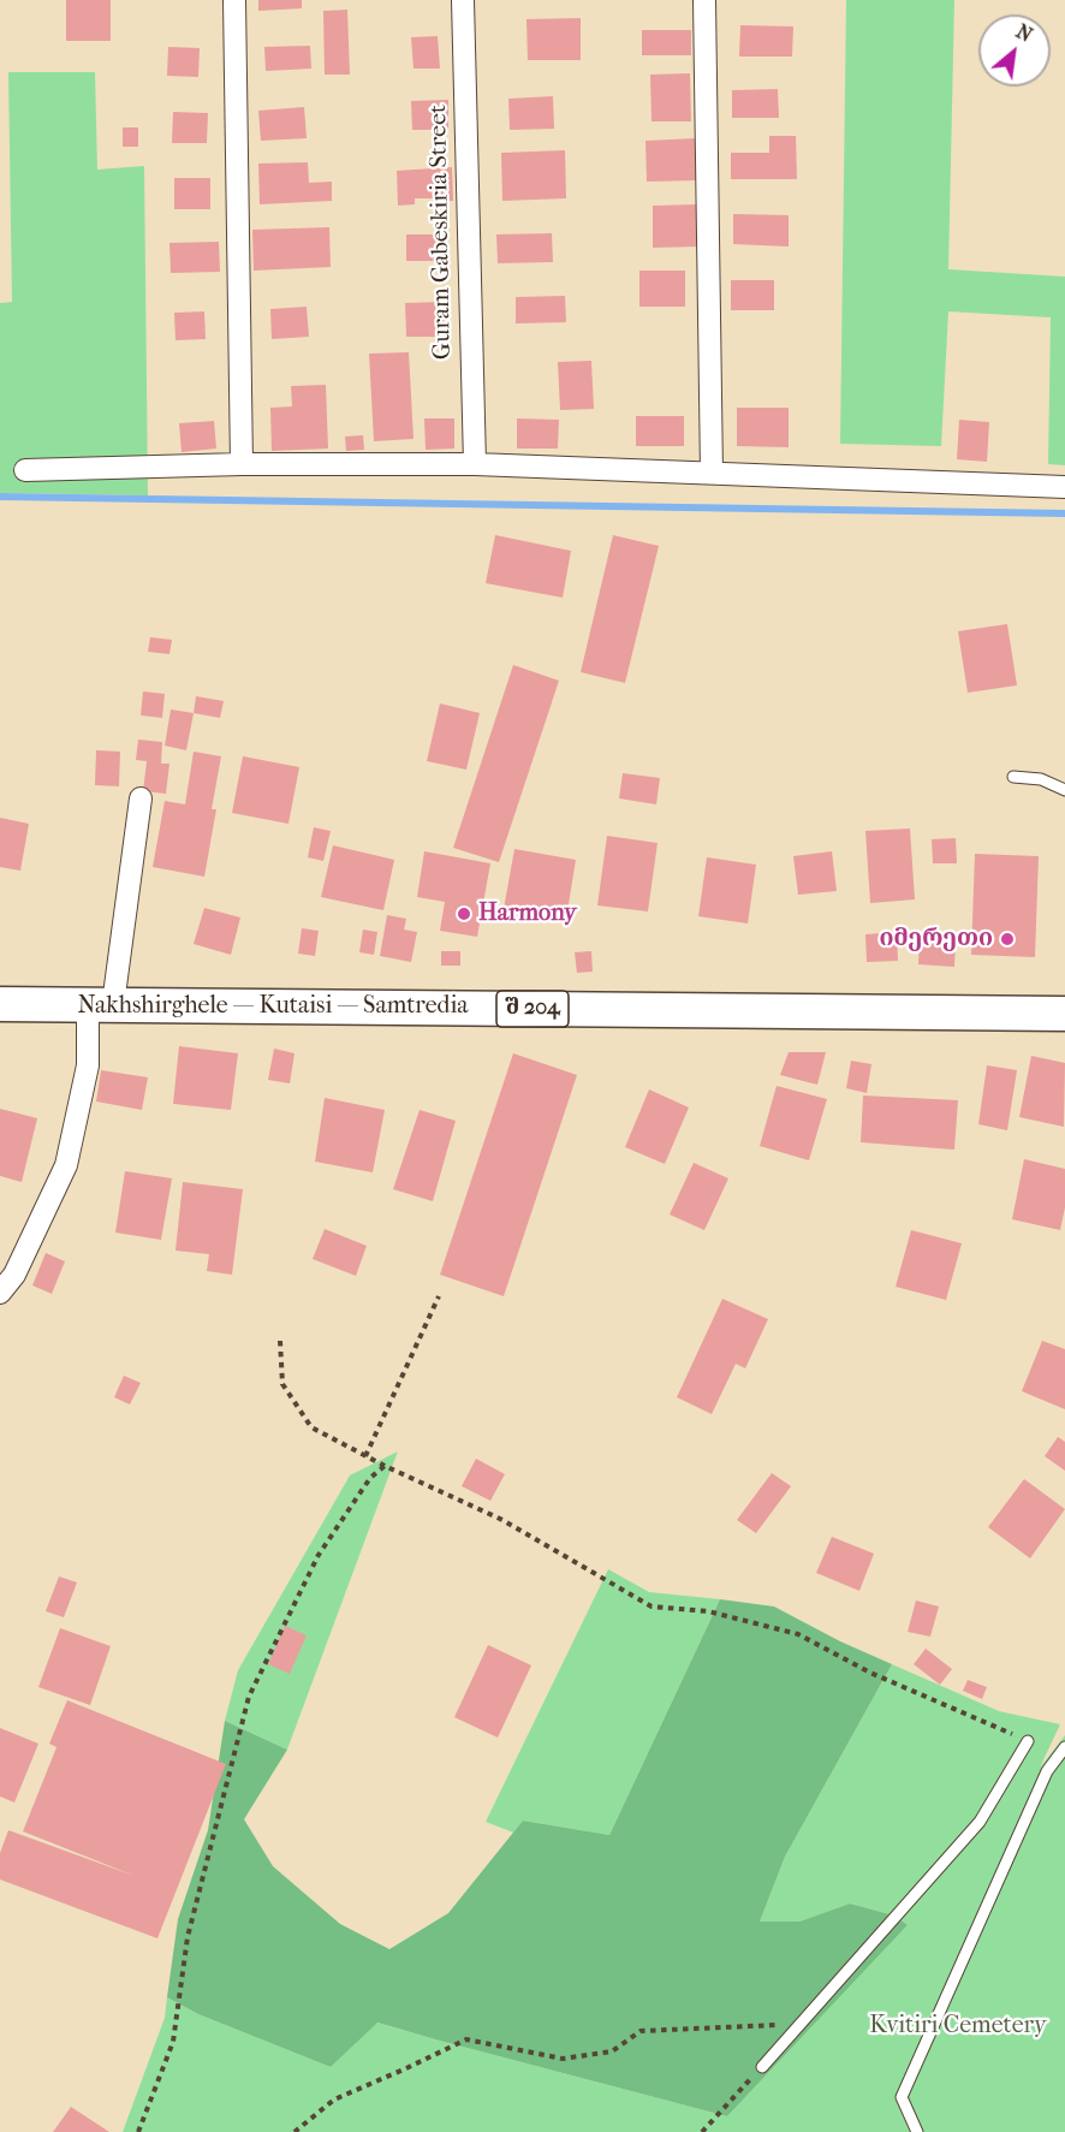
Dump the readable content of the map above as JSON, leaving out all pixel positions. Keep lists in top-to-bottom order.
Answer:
{
  "streets": {
    "main road": ["Nakhshirghele — Kutaisi — Samtredia", "შ 204"],
    "street": ["Guram Gabeskiria Street"]
  },
  "parks": ["Kvitiri Cemetery"],
  "places": ["Harmony", "იმერეთი"],
  "north": "top right"
}
